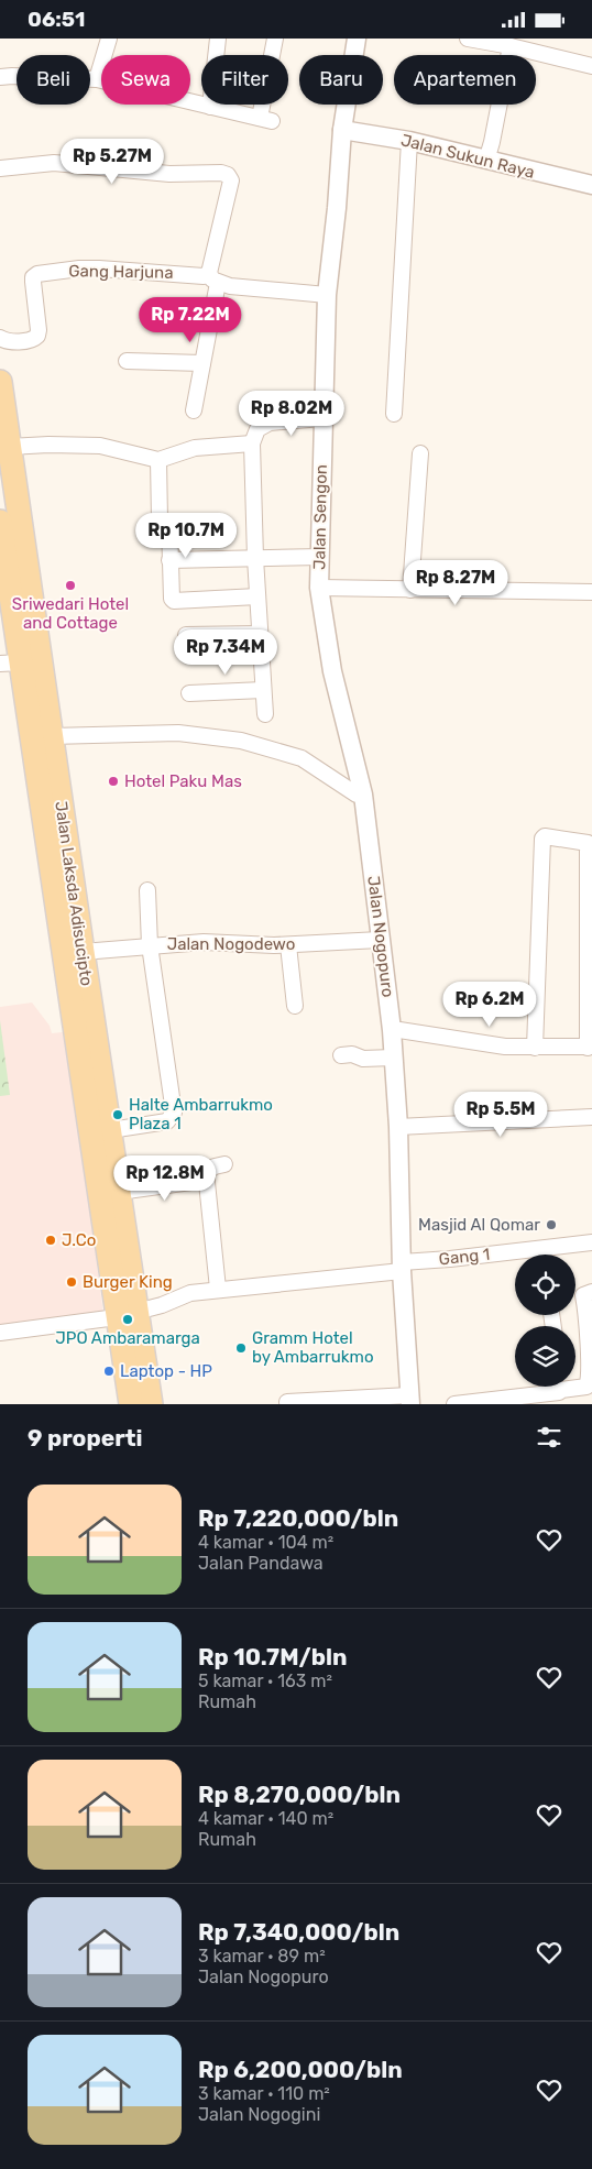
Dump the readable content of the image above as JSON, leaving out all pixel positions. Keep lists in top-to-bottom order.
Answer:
{
  "streets": {
    "main road": ["Jalan Laksda Adisucipto"],
    "street": [
      "Jalan Sukun Raya",
      "Gang Harjuna",
      "Jalan Sengon",
      "Jalan Nogopuro",
      "Jalan Nogodewo",
      "Gang 1"
    ]
  },
  "crossings": [
    ["Jalan Sukun Raya", "Jalan Sengon"],
    ["Jalan Sengon", "Jalan Nogopuro"],
    ["Jalan Laksda Adisucipto", "Jalan Nogodewo"],
    ["Jalan Laksda Adisucipto", "Gang 1"],
    ["Jalan Nogopuro", "Jalan Nogodewo"],
    ["Jalan Nogopuro", "Gang 1"]
  ],
  "places": [
    "Sriwedari Hotel and Cottage",
    "Hotel Paku Mas",
    "Halte Ambarrukmo Plaza 1",
    "Masjid Al Qomar",
    "J.Co",
    "Burger King",
    "JPO Ambaramarga",
    "Gramm Hotel by Ambarrukmo",
    "Laptop - HP"
  ],
  "page": {
    "status": "06:51",
    "chip": [
      "Beli",
      "Sewa",
      "Filter",
      "Baru",
      "Apartemen"
    ],
    "price": [
      "Rp 5.27M",
      "Rp 7.22M",
      "Rp 8.02M",
      "Rp 10.7M",
      "Rp 8.27M",
      "Rp 7.34M",
      "Rp 6.2M",
      "Rp 5.5M",
      "Rp 12.8M"
    ],
    "heading": "9 properti",
    "list": [
      {
        "name": "Rp 7,220,000/bln",
        "note": "4 kamar · 104 m² · Jalan Pandawa"
      },
      {
        "name": "Rp 10.7M/bln",
        "note": "5 kamar · 163 m² · Rumah"
      },
      {
        "name": "Rp 8,270,000/bln",
        "note": "4 kamar · 140 m² · Rumah"
      },
      {
        "name": "Rp 7,340,000/bln",
        "note": "3 kamar · 89 m² · Jalan Nogopuro"
      },
      {
        "name": "Rp 6,200,000/bln",
        "note": "3 kamar · 110 m² · Jalan Nogogini"
      }
    ]
  }
}
